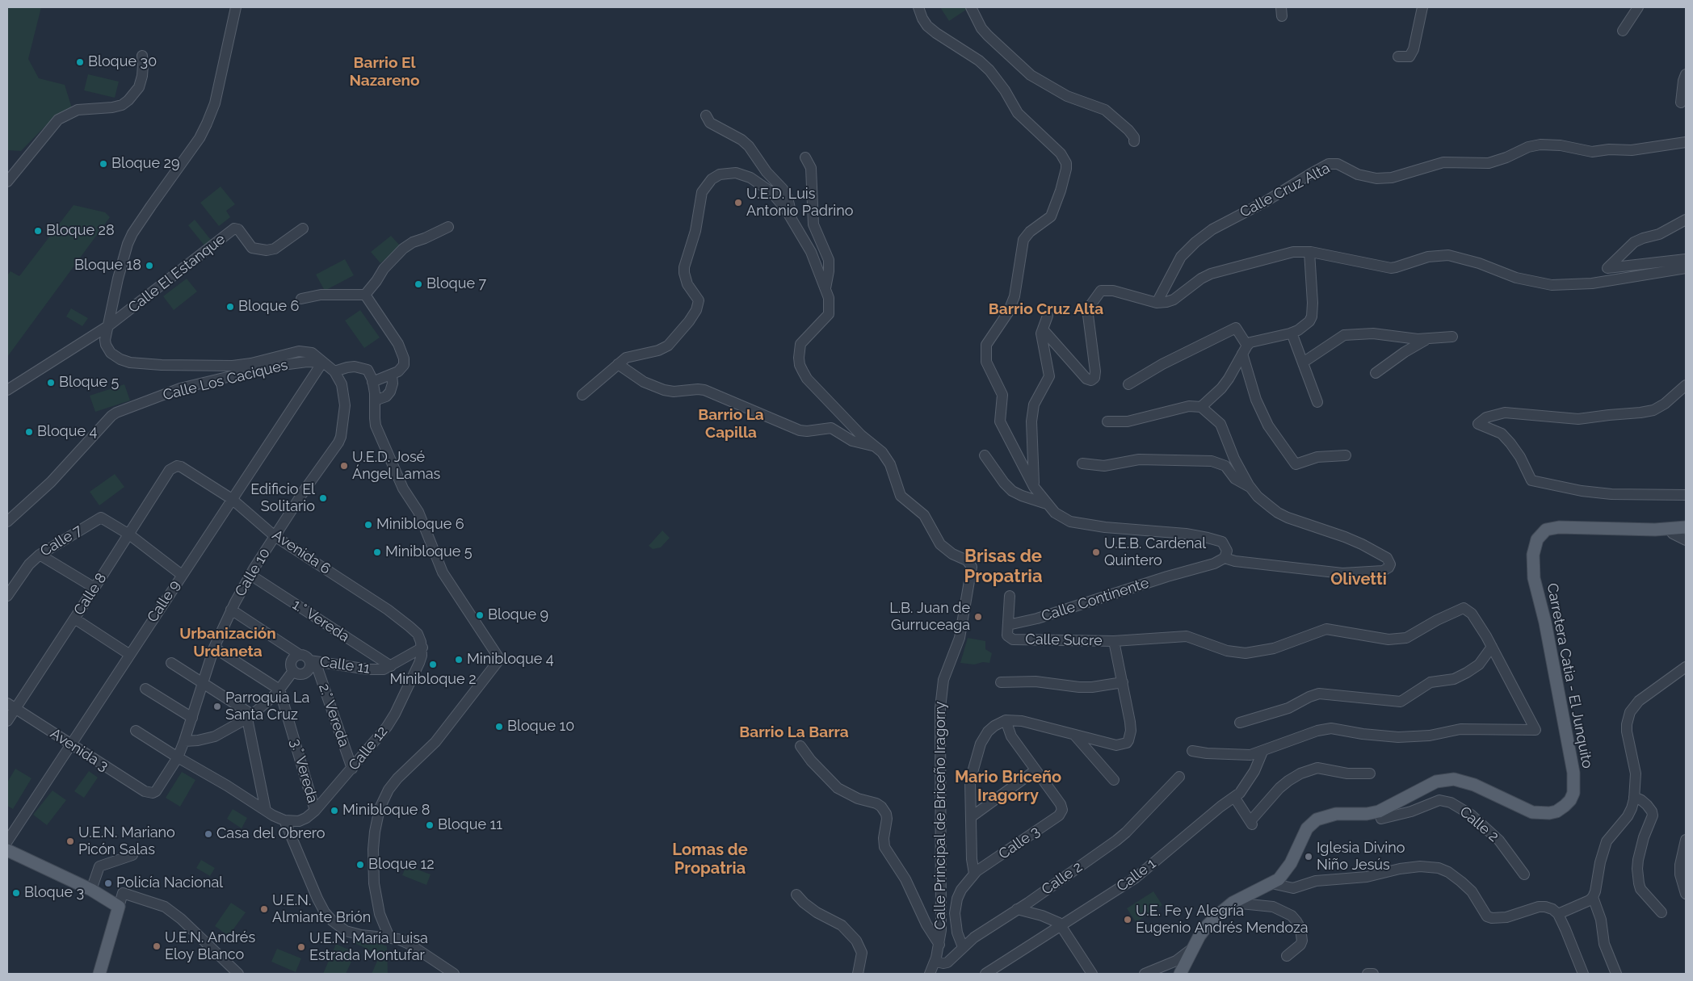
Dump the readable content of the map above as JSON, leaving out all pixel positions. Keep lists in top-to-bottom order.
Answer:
{
  "streets": {
    "main road": ["Carretera Catia - El Junquito"],
    "street": [
      "Calle Cruz Alta",
      "Calle El Estanque",
      "Calle Los Caciques",
      "Calle 7",
      "Avenida 6",
      "Calle 10",
      "Calle 8",
      "Calle Continente",
      "Calle 9",
      "1.° Vereda",
      "Calle Sucre",
      "Calle 11",
      "2.° Vereda",
      "Calle 12",
      "Avenida 3",
      "3.° Vereda",
      "Calle Principal de Briceño Iragorry",
      "Calle 2",
      "Calle 3",
      "Calle 1"
    ]
  },
  "crossings": [
    ["Calle El Estanque", "Calle 10"],
    ["Calle Los Caciques", "Calle 10"],
    ["Calle Los Caciques", "Calle 9"],
    ["Calle 7", "Calle 8"],
    ["Avenida 6", "Calle 10"],
    ["Avenida 6", "Calle 8"],
    ["Avenida 6", "Calle 9"],
    ["Avenida 6", "Calle 11"],
    ["Avenida 6", "Calle 12"],
    ["Calle 10", "Calle 9"],
    ["Calle 10", "1.° Vereda"],
    ["Calle 10", "Avenida 3"],
    ["Calle 8", "Avenida 3"],
    ["Calle Continente", "Calle Sucre"],
    ["Calle 9", "Avenida 3"],
    ["1.° Vereda", "Calle 11"],
    ["Calle 11", "2.° Vereda"],
    ["Calle 11", "Calle 12"],
    ["Carretera Catia - El Junquito", "Calle 2"],
    ["2.° Vereda", "Calle 12"],
    ["Calle 12", "3.° Vereda"],
    ["Calle Principal de Briceño Iragorry", "Calle 2"],
    ["Calle 2", "Calle 3"]
  ],
  "districts": [
    "Barrio El Nazareno",
    "Barrio Cruz Alta",
    "Barrio La Capilla",
    "Brisas de Propatria",
    "Olivetti",
    "Urbanización Urdaneta",
    "Barrio La Barra",
    "Mario Briceño Iragorry",
    "Lomas de Propatria"
  ],
  "places": [
    "Bloque 30",
    "Bloque 29",
    "U.E.D. Luis Antonio Padrino",
    "Bloque 28",
    "Bloque 18",
    "Bloque 7",
    "Bloque 6",
    "Bloque 5",
    "Bloque 4",
    "U.E.D. José Ángel Lamas",
    "Edificio El Solitario",
    "Minibloque 6",
    "Minibloque 5",
    "U.E.B. Cardenal Quintero",
    "Bloque 9",
    "L.B. Juan de Gurruceaga",
    "Minibloque 4",
    "Minibloque 2",
    "Parroquia La Santa Cruz",
    "Bloque 10",
    "Minibloque 8",
    "Bloque 11",
    "Casa del Obrero",
    "U.E.N. Mariano Picón Salas",
    "Iglesia Divino Niño Jesús",
    "Bloque 12",
    "Policía Nacional",
    "Bloque 3",
    "U.E.N. Almiante Brión",
    "U.E. Fe y Alegría Eugenio Andrés Mendoza",
    "U.E.N. Andrés Eloy Blanco",
    "U.E.N. María Luisa Estrada Montufar"
  ]
}
